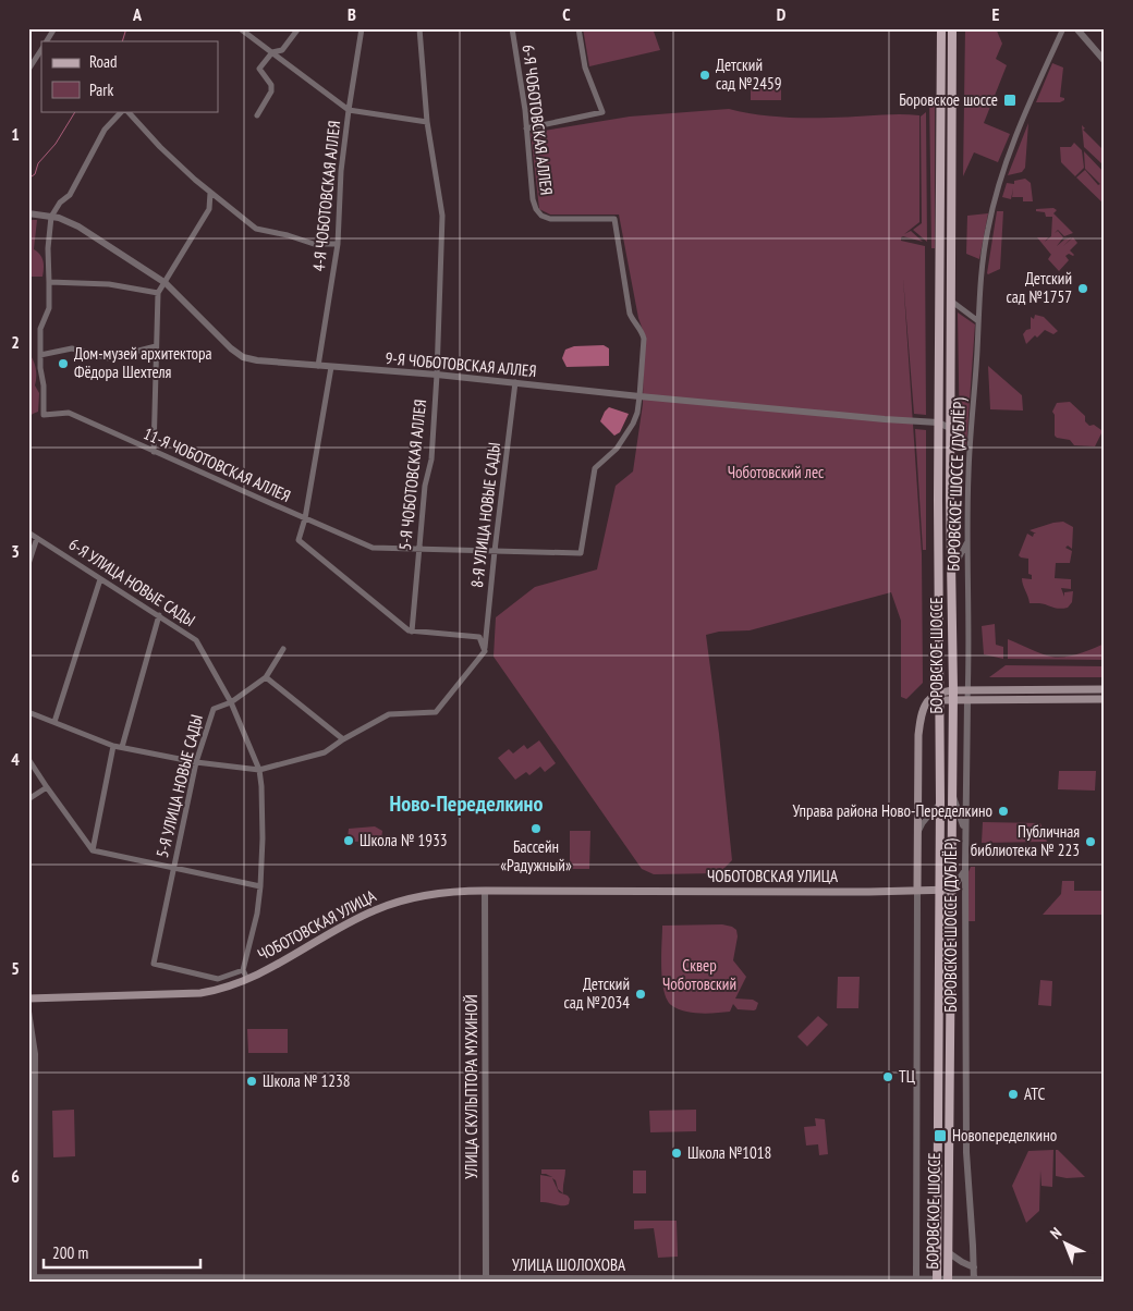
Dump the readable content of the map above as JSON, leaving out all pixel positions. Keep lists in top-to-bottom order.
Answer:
{
  "streets": {
    "main road": ["БОРОВСКОЕ ШОССЕ (ДУБЛЁР)", "БОРОВСКОЕ ШОССЕ", "ЧОБОТОВСКАЯ УЛИЦА"],
    "street": [
      "6-Я ЧОБОТОВСКАЯ АЛЛЕЯ",
      "4-Я ЧОБОТОВСКАЯ АЛЛЕЯ",
      "9-Я ЧОБОТОВСКАЯ АЛЛЕЯ",
      "11-Я ЧОБОТОВСКАЯ АЛЛЕЯ",
      "5-Я ЧОБОТОВСКАЯ АЛЛЕЯ",
      "8-Я УЛИЦА НОВЫЕ САДЫ",
      "6-Я УЛИЦА НОВЫЕ САДЫ",
      "5-Я УЛИЦА НОВЫЕ САДЫ",
      "УЛИЦА СКУЛЬПТОРА МУХИНОЙ",
      "УЛИЦА ШОЛОХОВА"
    ]
  },
  "crossings": [
    ["6-Я ЧОБОТОВСКАЯ АЛЛЕЯ", "9-Я ЧОБОТОВСКАЯ АЛЛЕЯ"],
    ["6-Я ЧОБОТОВСКАЯ АЛЛЕЯ", "11-Я ЧОБОТОВСКАЯ АЛЛЕЯ"],
    ["4-Я ЧОБОТОВСКАЯ АЛЛЕЯ", "9-Я ЧОБОТОВСКАЯ АЛЛЕЯ"],
    ["9-Я ЧОБОТОВСКАЯ АЛЛЕЯ", "11-Я ЧОБОТОВСКАЯ АЛЛЕЯ"],
    ["9-Я ЧОБОТОВСКАЯ АЛЛЕЯ", "5-Я ЧОБОТОВСКАЯ АЛЛЕЯ"],
    ["9-Я ЧОБОТОВСКАЯ АЛЛЕЯ", "8-Я УЛИЦА НОВЫЕ САДЫ"],
    ["9-Я ЧОБОТОВСКАЯ АЛЛЕЯ", "БОРОВСКОЕ ШОССЕ"],
    ["11-Я ЧОБОТОВСКАЯ АЛЛЕЯ", "5-Я ЧОБОТОВСКАЯ АЛЛЕЯ"],
    ["11-Я ЧОБОТОВСКАЯ АЛЛЕЯ", "8-Я УЛИЦА НОВЫЕ САДЫ"],
    ["БОРОВСКОЕ ШОССЕ (ДУБЛЁР)", "БОРОВСКОЕ ШОССЕ"],
    ["БОРОВСКОЕ ШОССЕ (ДУБЛЁР)", "ЧОБОТОВСКАЯ УЛИЦА"],
    ["БОРОВСКОЕ ШОССЕ (ДУБЛЁР)", "УЛИЦА ШОЛОХОВА"],
    ["6-Я УЛИЦА НОВЫЕ САДЫ", "5-Я УЛИЦА НОВЫЕ САДЫ"],
    ["БОРОВСКОЕ ШОССЕ", "ЧОБОТОВСКАЯ УЛИЦА"],
    ["БОРОВСКОЕ ШОССЕ", "УЛИЦА ШОЛОХОВА"],
    ["ЧОБОТОВСКАЯ УЛИЦА", "УЛИЦА СКУЛЬПТОРА МУХИНОЙ"],
    ["УЛИЦА СКУЛЬПТОРА МУХИНОЙ", "УЛИЦА ШОЛОХОВА"]
  ],
  "districts": ["Ново-Переделкино"],
  "parks": ["Чоботовский лес", "Сквер Чоботовский"],
  "places": {
    "other": [
      "Детский сад №2459",
      "Детский сад №1757",
      "Дом-музей архитектора Фёдора Шехтеля",
      "Управа района Ново-Переделкино",
      "Бассейн «Радужный»",
      "Школа № 1933",
      "Публичная библиотека № 223",
      "Детский сад №2034",
      "ТЦ",
      "Школа № 1238",
      "АТС",
      "Школа №1018"
    ],
    "transit": ["Боровское шоссе", "Новопеределкино"]
  },
  "legend": ["Road", "Park"],
  "scale_bar": "200 m",
  "north": "top left",
  "grid": {
    "columns": [
      "A",
      "B",
      "C",
      "D",
      "E"
    ],
    "rows": [
      "1",
      "2",
      "3",
      "4",
      "5",
      "6"
    ]
  }
}
